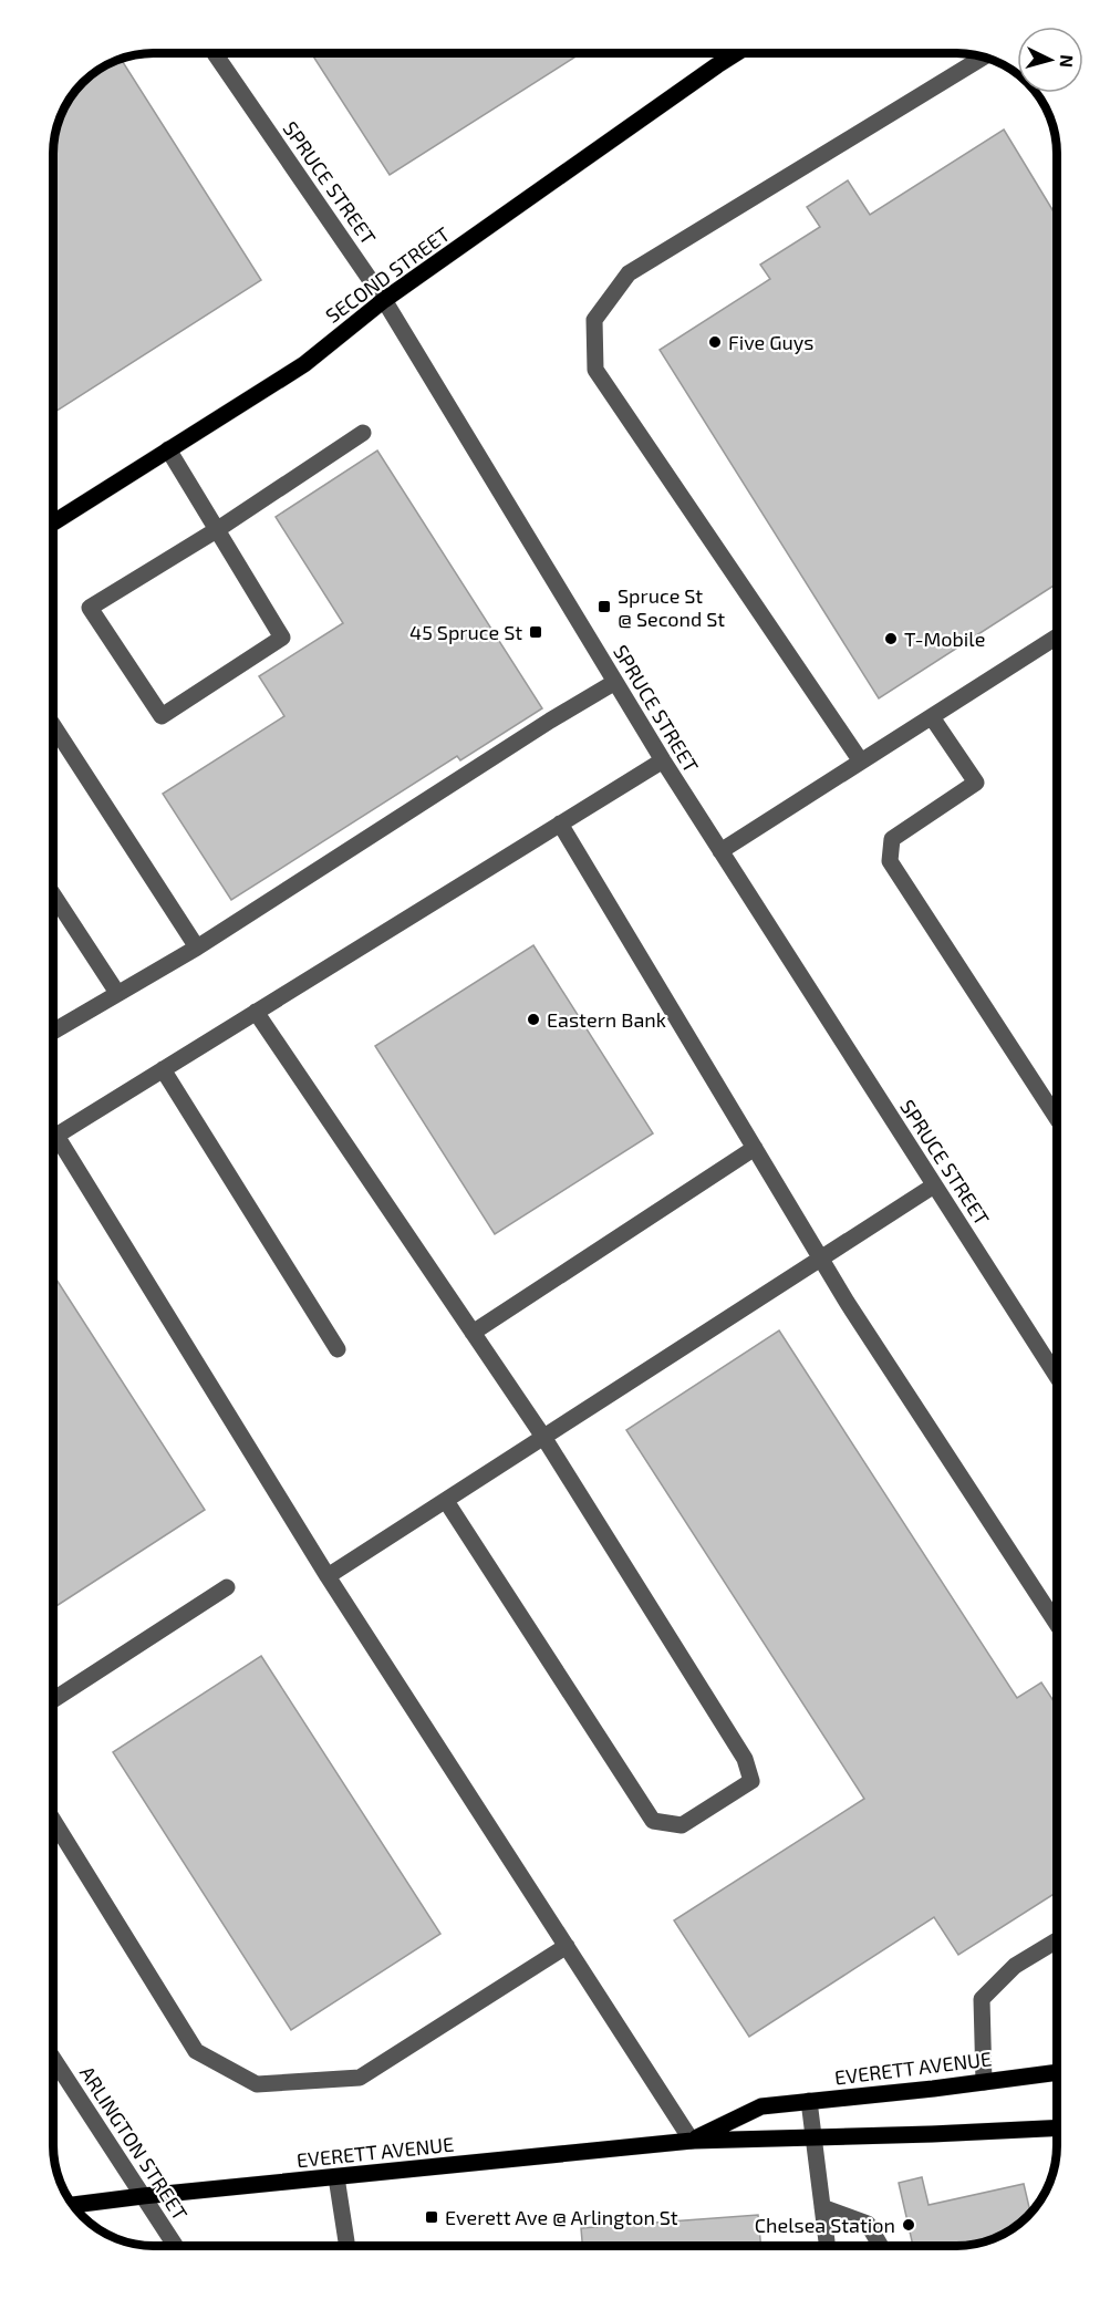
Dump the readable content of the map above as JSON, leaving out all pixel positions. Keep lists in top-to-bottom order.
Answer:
{
  "streets": {
    "main road": ["SECOND STREET", "EVERETT AVENUE"],
    "street": ["SPRUCE STREET", "ARLINGTON STREET"]
  },
  "crossings": [
    ["SPRUCE STREET", "SECOND STREET"],
    ["EVERETT AVENUE", "ARLINGTON STREET"]
  ],
  "places": {
    "other": [
      "Five Guys",
      "T-Mobile",
      "Eastern Bank",
      "Chelsea Station"
    ],
    "transit": ["Spruce St @ Second St", "45 Spruce St", "Everett Ave @ Arlington St"]
  },
  "north": "right"
}
